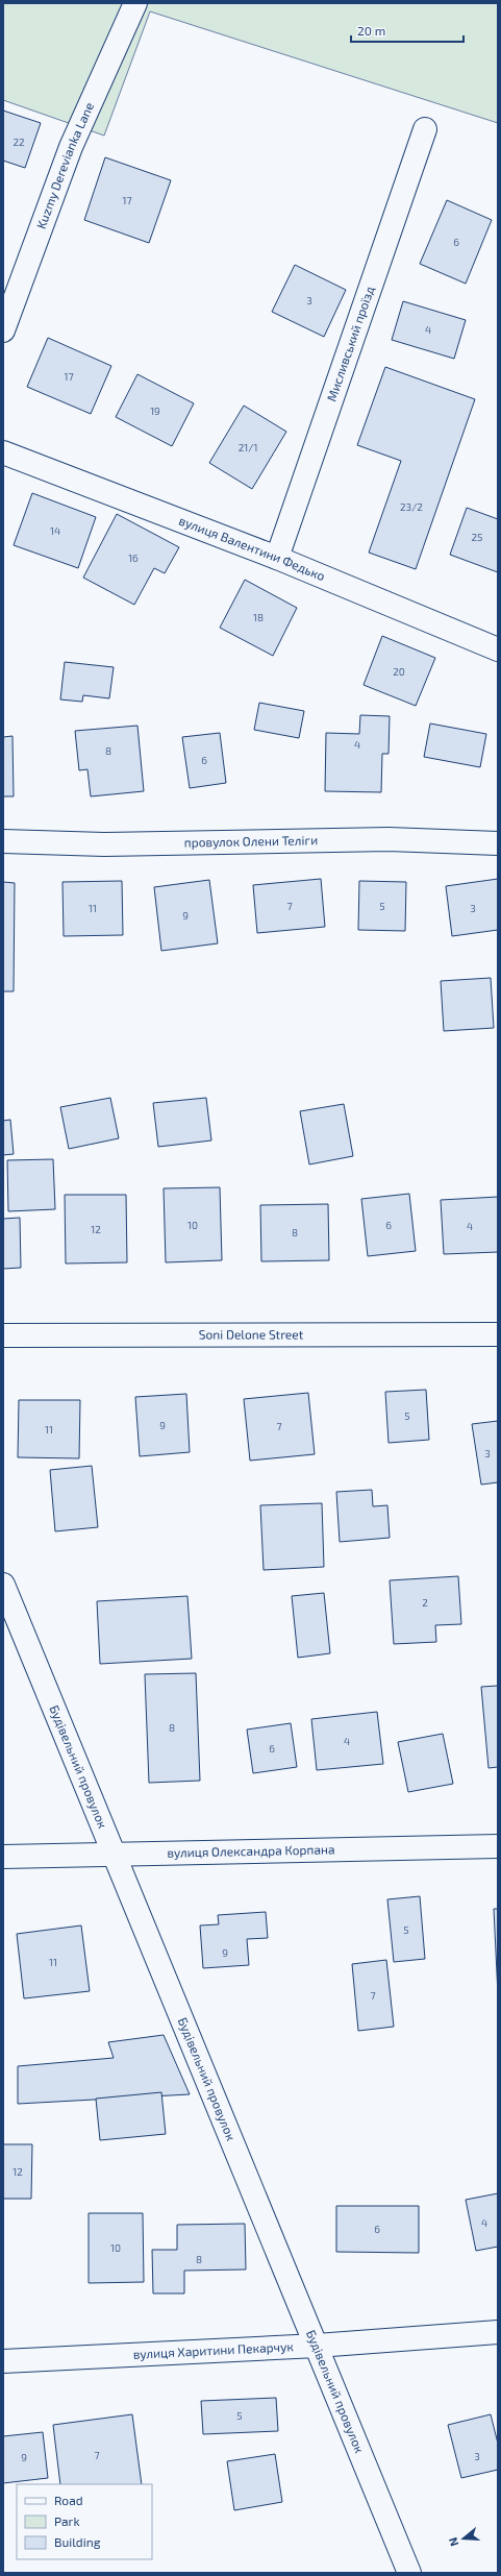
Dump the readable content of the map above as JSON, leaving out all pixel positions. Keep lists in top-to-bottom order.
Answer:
{
  "streets": {
    "street": [
      "Kuzmy Derevianka Lane",
      "Мисливський проїзд",
      "вулиця Валентини Федько",
      "провулок Олени Теліги",
      "Soni Delone Street",
      "Будівельний провулок",
      "вулиця Олександра Корпана",
      "вулиця Харитини Пекарчук"
    ]
  },
  "crossings": [
    ["Мисливський проїзд", "вулиця Валентини Федько"],
    ["Будівельний провулок", "вулиця Олександра Корпана"],
    ["Будівельний провулок", "вулиця Харитини Пекарчук"]
  ],
  "house_numbers": [
    "22",
    "17",
    "6",
    "3",
    "4",
    "17",
    "19",
    "21/1",
    "23/2",
    "14",
    "25",
    "16",
    "18",
    "20",
    "4",
    "8",
    "6",
    "7",
    "5",
    "11",
    "3",
    "9",
    "10",
    "6",
    "4",
    "12",
    "8",
    "5",
    "9",
    "7",
    "11",
    "3",
    "2",
    "8",
    "4",
    "6",
    "5",
    "9",
    "11",
    "7",
    "12",
    "4",
    "6",
    "10",
    "8",
    "5",
    "7",
    "3",
    "9"
  ],
  "legend": ["Road", "Park", "Building"],
  "scale_bar": "20 m",
  "north": "left"
}
